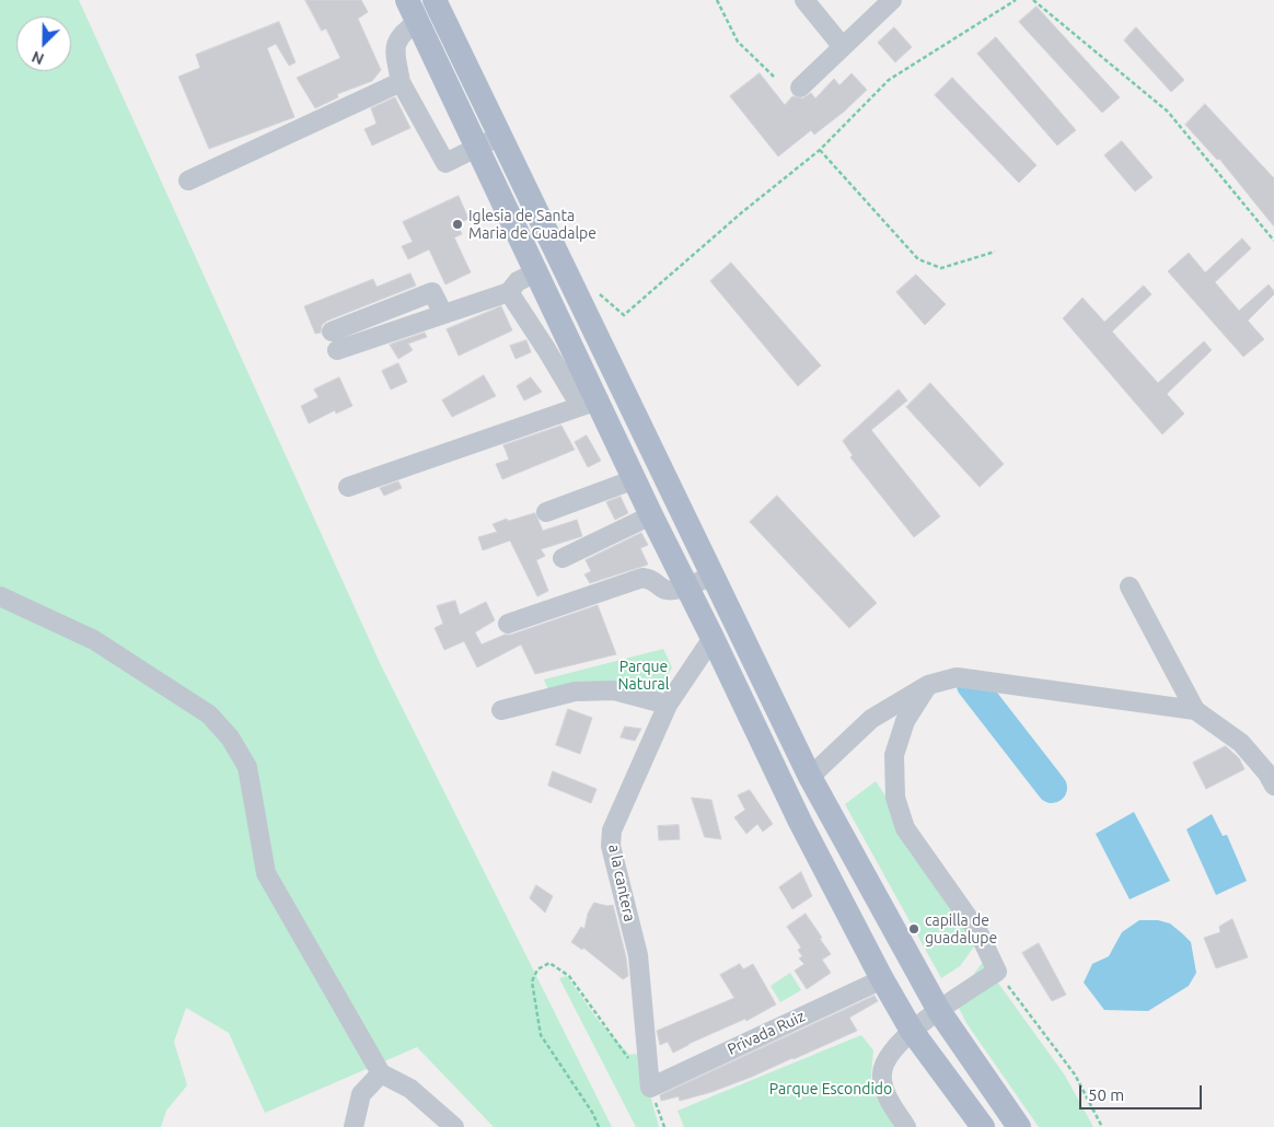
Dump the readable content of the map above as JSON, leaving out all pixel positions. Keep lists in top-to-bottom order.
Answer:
{
  "streets": {
    "street": ["a la cantera", "Privada Ruiz"]
  },
  "crossings": [
    ["a la cantera", "Privada Ruiz"]
  ],
  "parks": ["Parque Natural", "Parque Escondido"],
  "places": ["Iglesia de Santa Maria de Guadalpe", "capilla de guadalupe"],
  "scale_bar": "50 m",
  "north": "bottom left"
}
